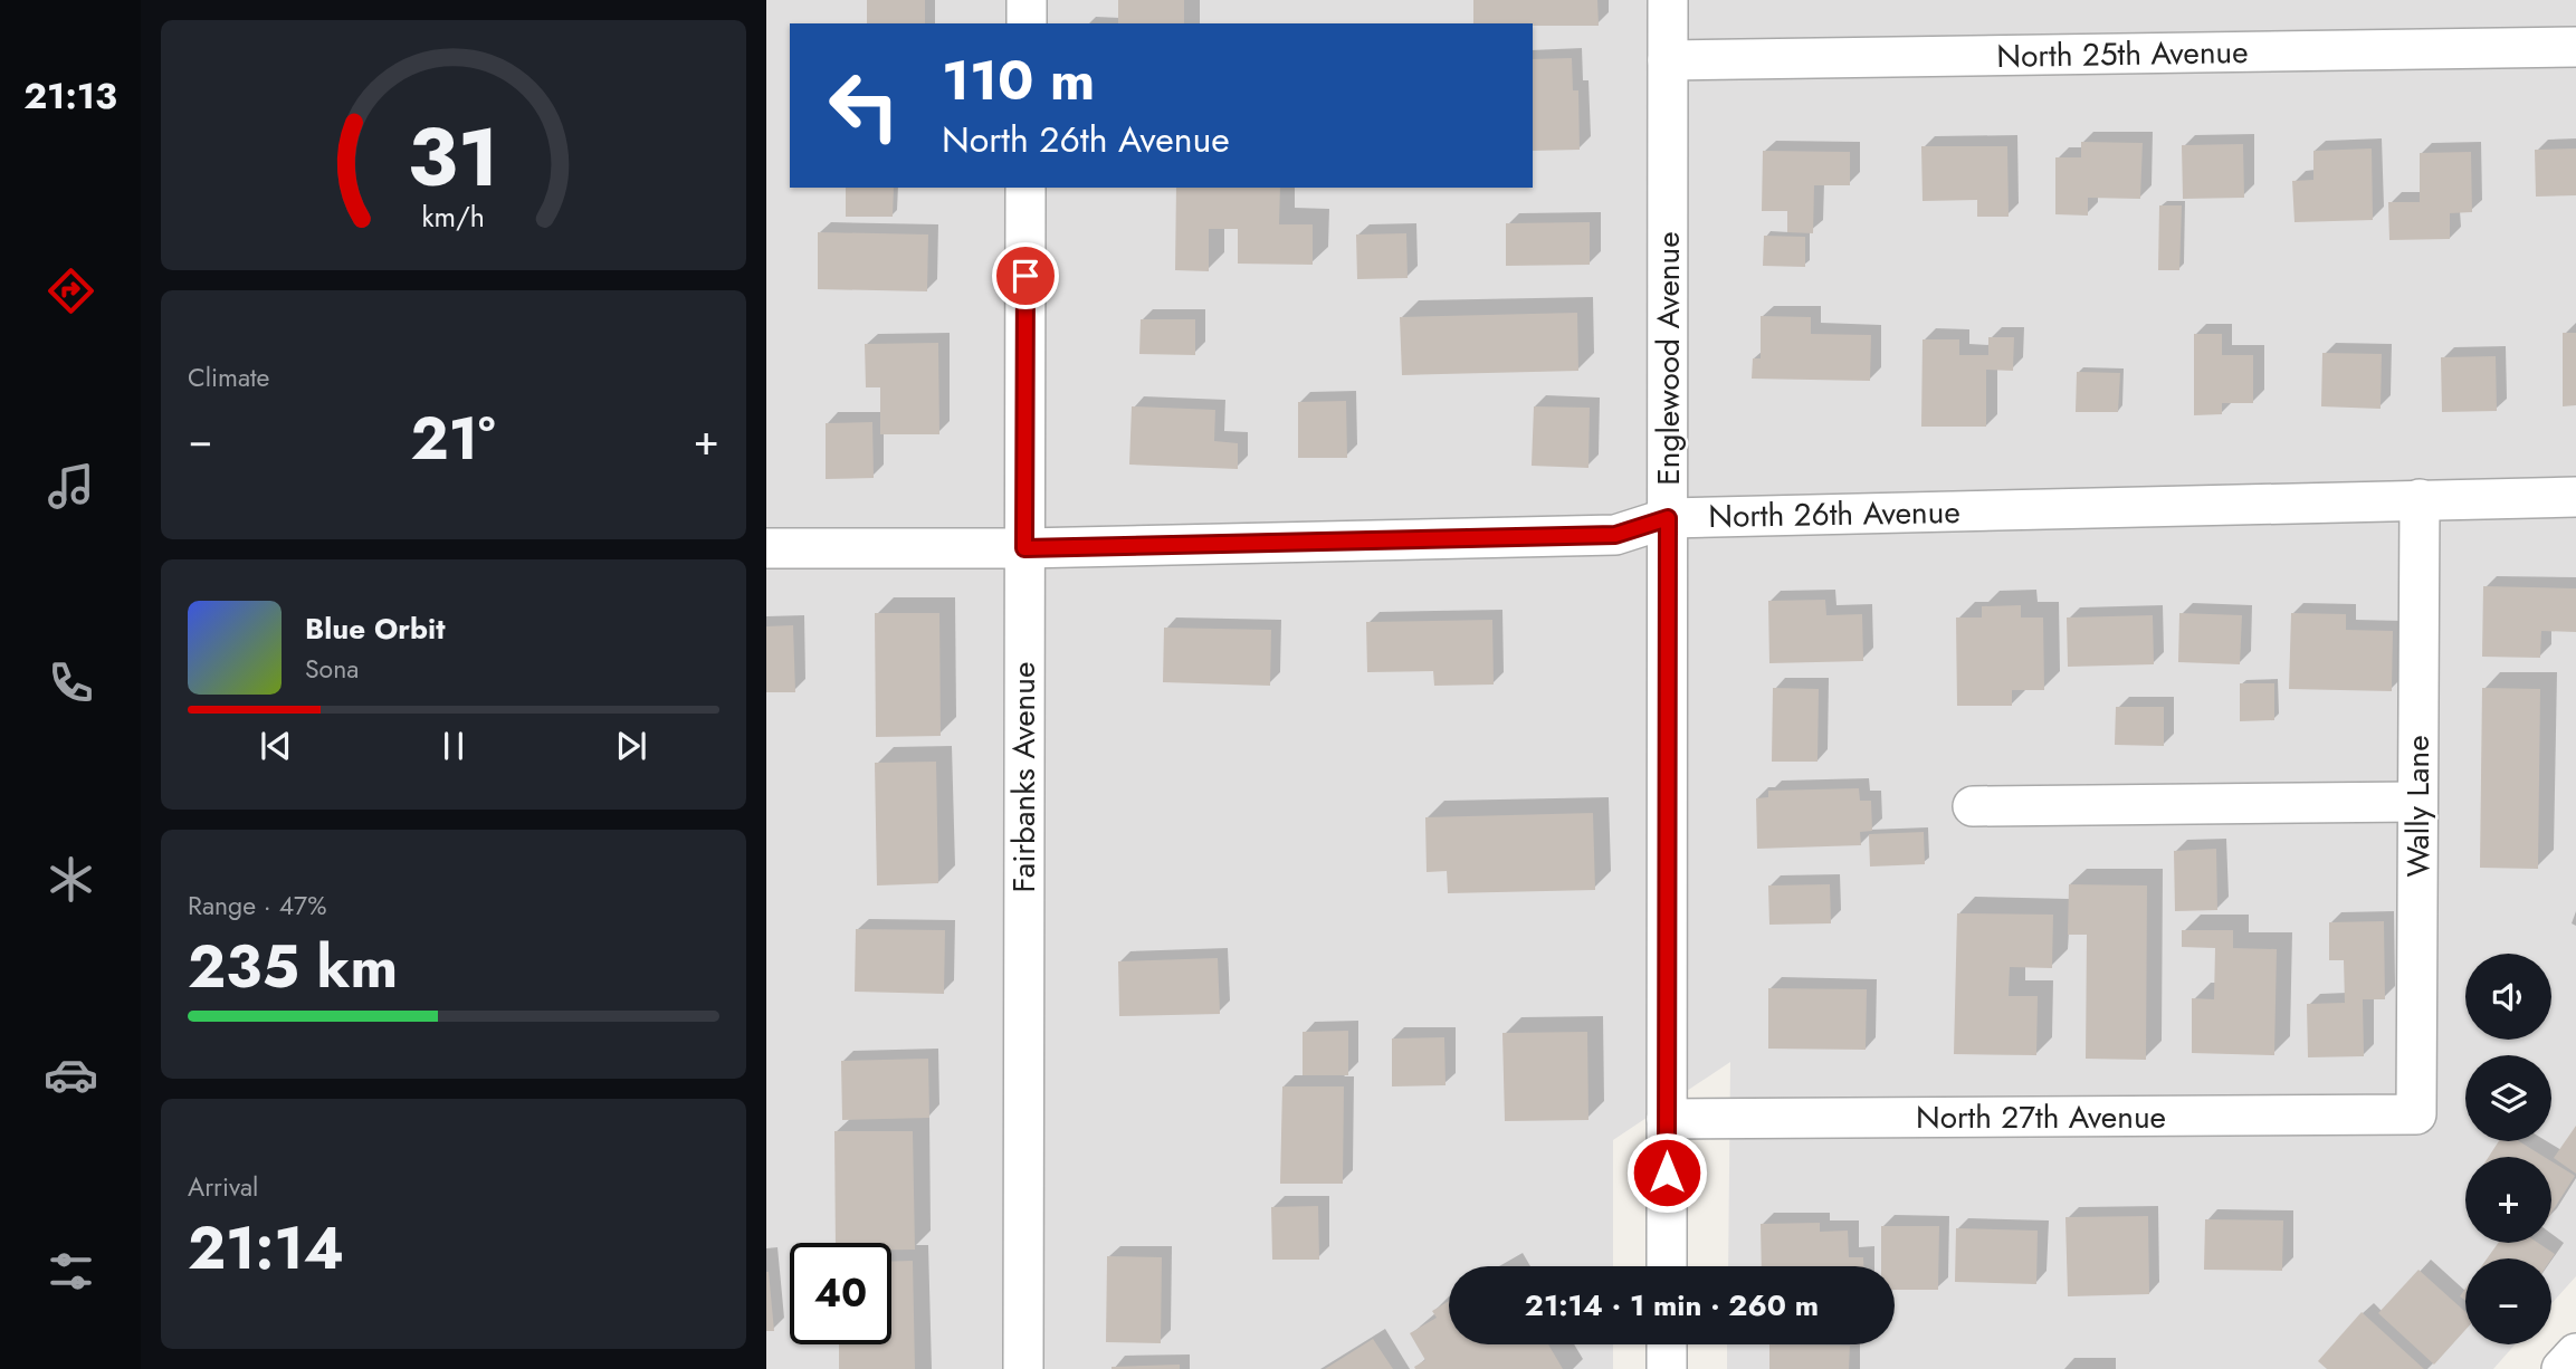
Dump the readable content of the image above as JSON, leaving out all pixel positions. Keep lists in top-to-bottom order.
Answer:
{
  "streets": {
    "street": [
      "North 25th Avenue",
      "Englewood Avenue",
      "North 26th Avenue",
      "Fairbanks Avenue",
      "Wally Lane",
      "North 27th Avenue"
    ]
  },
  "crossings": [
    ["North 25th Avenue", "Englewood Avenue"],
    ["Englewood Avenue", "North 26th Avenue"],
    ["Englewood Avenue", "North 27th Avenue"],
    ["North 26th Avenue", "Fairbanks Avenue"],
    ["North 26th Avenue", "Wally Lane"],
    ["Wally Lane", "North 27th Avenue"]
  ],
  "page": {
    "tabs": "21:13",
    "turn": ["110 m", "North 26th Avenue"],
    "tile": [
      "Climate",
      ["Range · 47%", "235 km"],
      ["Arrival", "21:14"]
    ],
    "heat": ["−", "21°", "+"],
    "song": ["Blue Orbit", "Sona"],
    "map_buttons": ["+", "−"],
    "limit": "40",
    "trip": "21:14 · 1 min · 260 m",
    "gauge": ["31", "km/h"]
  }
}
